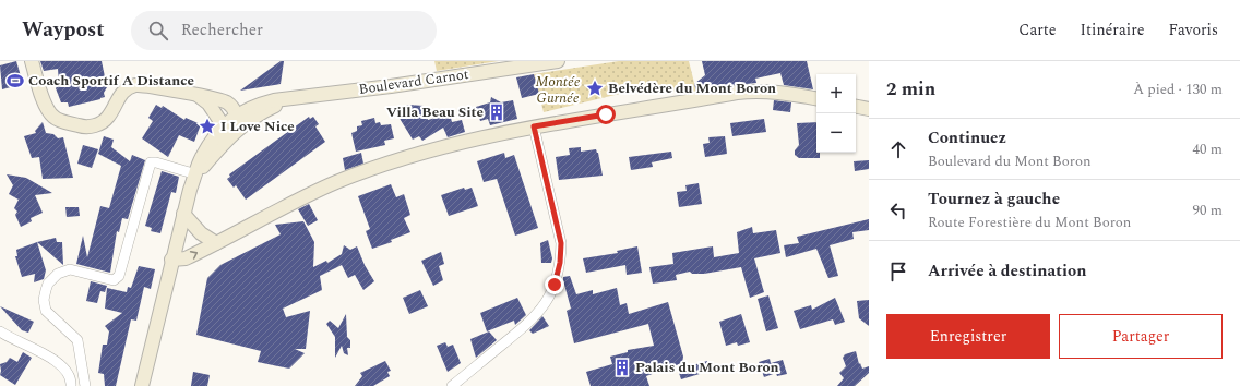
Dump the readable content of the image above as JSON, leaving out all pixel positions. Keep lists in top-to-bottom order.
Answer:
{
  "streets": {
    "street": ["Boulevard Carnot"]
  },
  "parks": ["Montée Gurnée"],
  "places": {
    "sports": ["Coach Sportif A Distance"],
    "place": ["Belvédère du Mont Boron", "I Love Nice"],
    "building": ["Villa Beau Site", "Palais du Mont Boron"]
  },
  "page": {
    "header": "Waypost",
    "search": "Rechercher",
    "nav": ["Carte", "Itinéraire", "Favoris"],
    "heading": ["2 min", "À pied · 130 m"],
    "map_buttons": ["+", "−"],
    "list": [
      ["Continuez", "Boulevard du Mont Boron", "40 m"],
      ["Tournez à gauche", "Route Forestière du Mont Boron", "90 m"],
      "Arrivée à destination"
    ],
    "buttons": ["Enregistrer", "Partager"]
  }
}
